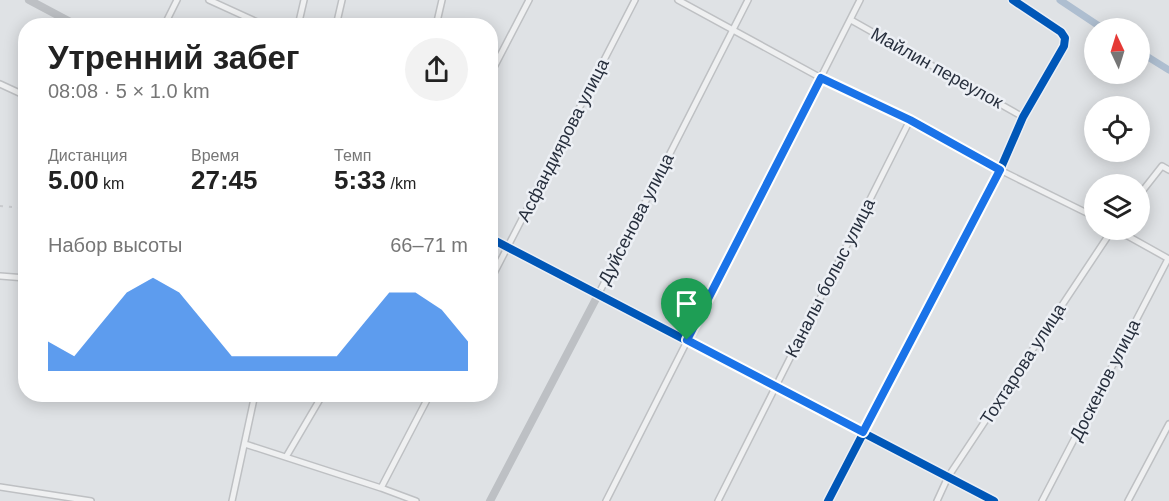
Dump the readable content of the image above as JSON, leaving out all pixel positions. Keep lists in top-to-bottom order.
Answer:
{
  "streets": {
    "street": [
      "Майлин переулок",
      "Асфандиярова улица",
      "Дуйсенова улица",
      "Каналы болыс улица",
      "Тохтарова улица",
      "Доскенов улица"
    ]
  },
  "north": "top",
  "page": {
    "heading": ["Утренний забег", "08:08 · 5 × 1.0 km"],
    "stats": [
      ["Дистанция", "5.00 km"],
      ["Время", "27:45"],
      ["Темп", "5:33 /km"]
    ],
    "chart": ["Набор высоты", "66–71 m"]
  }
}
